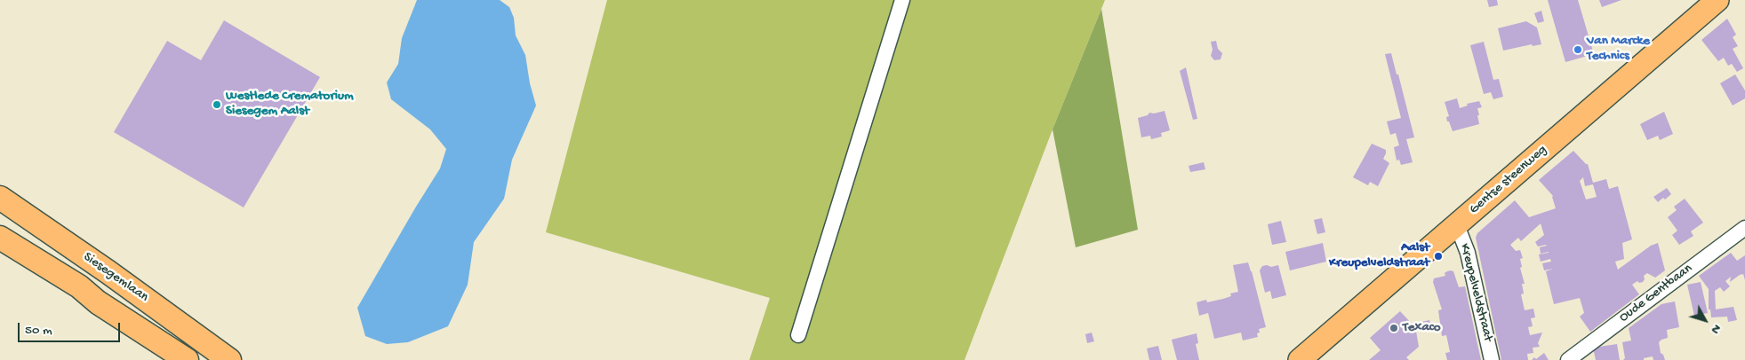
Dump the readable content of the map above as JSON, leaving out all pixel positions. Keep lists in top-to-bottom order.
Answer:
{
  "streets": {
    "highway": ["Siesegemlaan"],
    "main road": ["Gentse steenweg"],
    "street": ["Kreupelveldstraat", "Oude Gentbaan"]
  },
  "crossings": [
    ["Gentse steenweg", "Kreupelveldstraat"]
  ],
  "places": [
    "Van Marcke Technics",
    "Westlede Crematorium Siesegem Aalst",
    "Aalst Kreupelveldstraat",
    "Texaco"
  ],
  "scale_bar": "50 m",
  "north": "bottom right"
}
